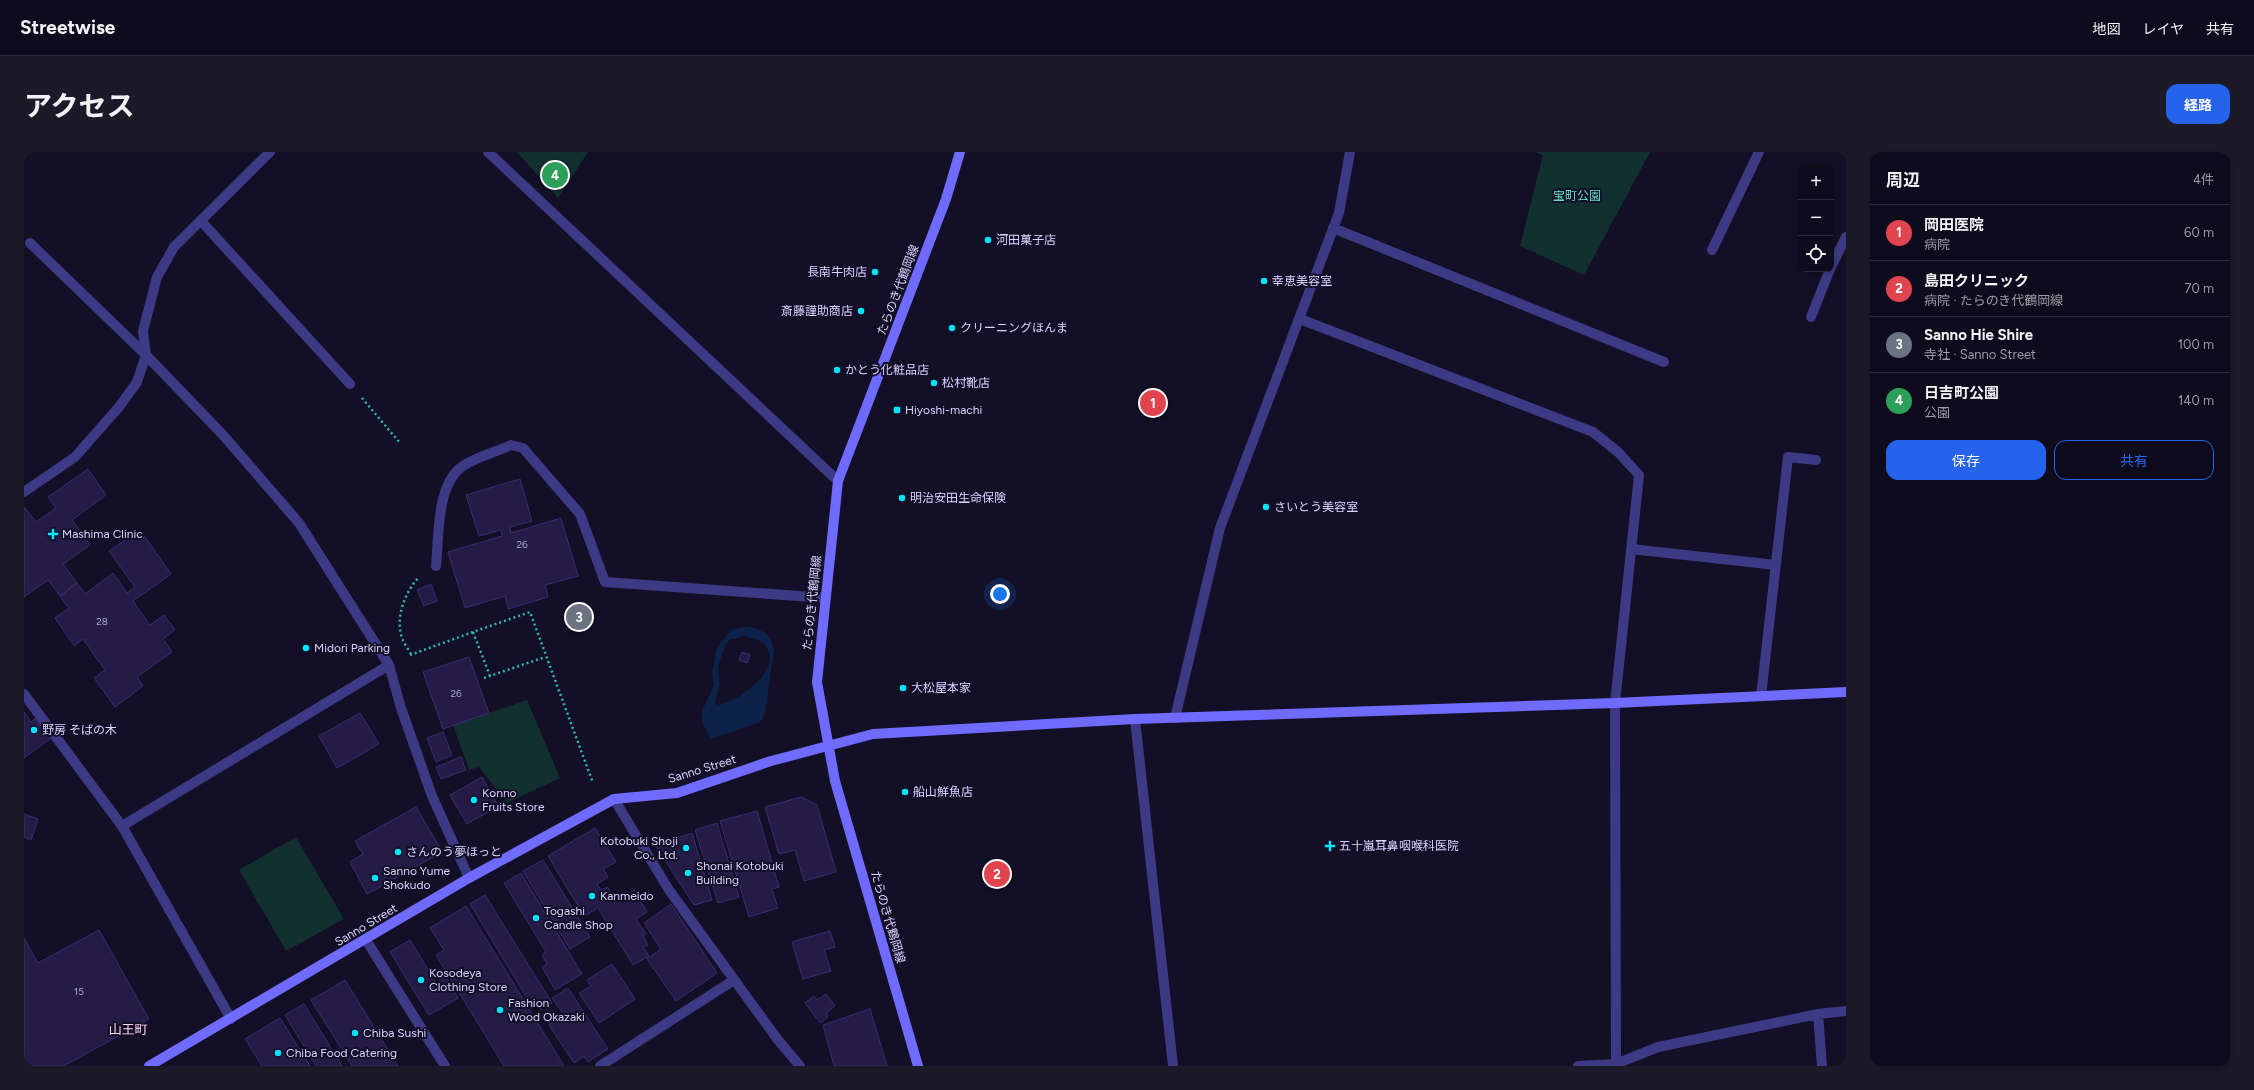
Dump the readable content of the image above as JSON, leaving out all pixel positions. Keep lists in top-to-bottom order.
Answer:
{
  "streets": {
    "street": ["たらのき代鶴岡線", "Sanno Street"]
  },
  "crossings": [
    ["たらのき代鶴岡線", "Sanno Street"]
  ],
  "districts": ["山王町"],
  "parks": ["宝町公園"],
  "places": {
    "other": [
      "河田菓子店",
      "長南牛肉店",
      "幸恵美容室",
      "斎藤謹助商店",
      "クリーニングほんま",
      "かとう化粧品店",
      "松村靴店",
      "明治安田生命保険",
      "さいとう美容室",
      "Midori Parking",
      "大松屋本家",
      "野房 そばの木",
      "船山鮮魚店",
      "Konno Fruits Store",
      "Kotobuki Shoji Co., Ltd.",
      "さんのう夢ほっと",
      "Shonai Kotobuki Building",
      "Sanno Yume Shokudo",
      "Kanmeido",
      "Togashi Candle Shop",
      "Kosodeya Clothing Store",
      "Fashion Wood Okazaki",
      "Chiba Sushi",
      "Chiba Food Catering"
    ],
    "transit": ["Hiyoshi-machi"],
    "health": ["Mashima Clinic", "五十嵐耳鼻咽喉科医院"]
  },
  "house_numbers": [
    "26",
    "28",
    "26",
    "15"
  ],
  "page": {
    "header": "Streetwise",
    "nav": ["地図", "レイヤ", "共有"],
    "title": "アクセス",
    "buttons": [
      "経路",
      ["保存", "共有"]
    ],
    "heading": ["周辺", "4件"],
    "pins": [
      "4",
      "1",
      "3",
      "2"
    ],
    "map_buttons": ["+", "−"],
    "list": [
      {
        "mark": "1",
        "name": "岡田医院",
        "note": "病院",
        "value": "60 m"
      },
      {
        "mark": "2",
        "name": "島田クリニック",
        "note": "病院 · たらのき代鶴岡線",
        "value": "70 m"
      },
      {
        "mark": "3",
        "name": "Sanno Hie Shire",
        "note": "寺社 · Sanno Street",
        "value": "100 m"
      },
      {
        "mark": "4",
        "name": "日吉町公園",
        "note": "公園",
        "value": "140 m"
      }
    ]
  }
}
